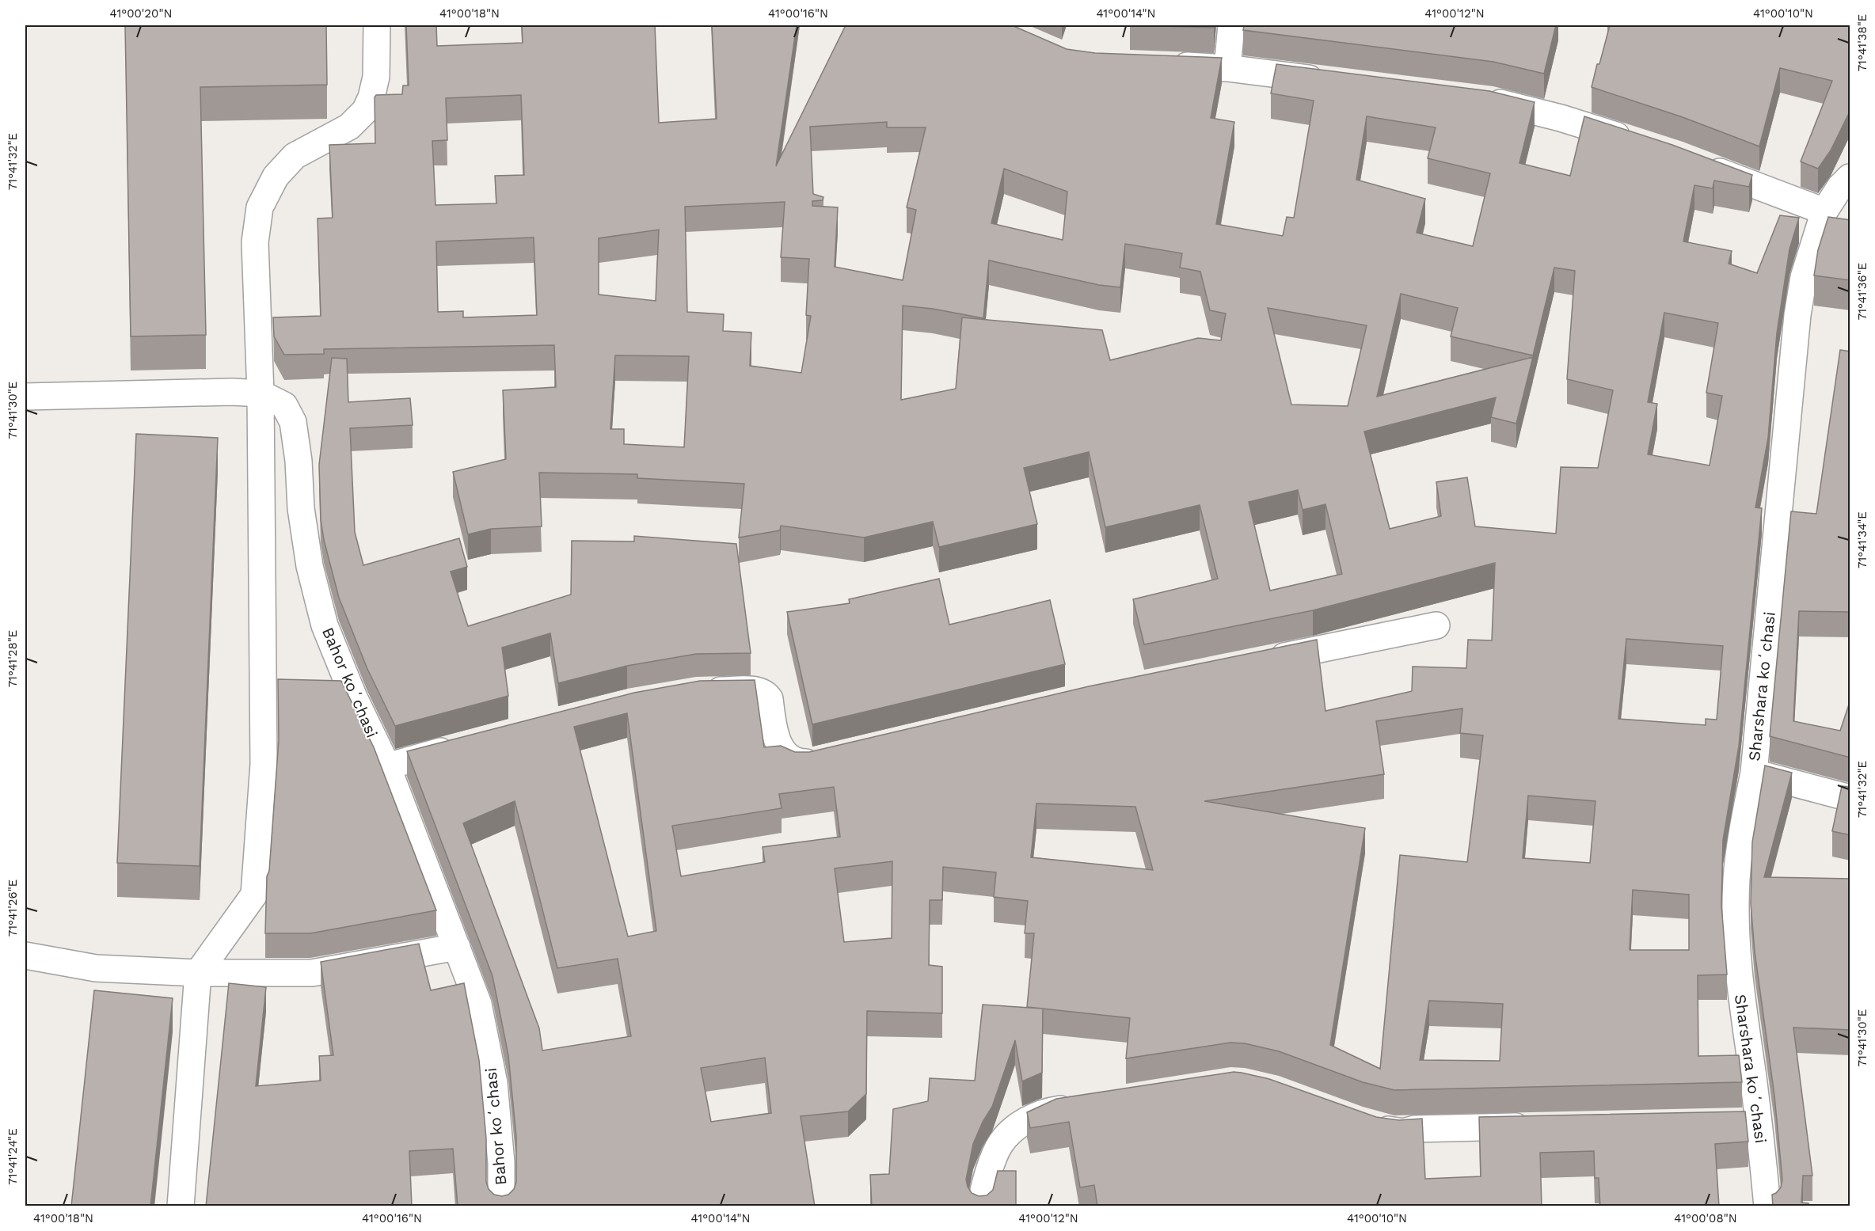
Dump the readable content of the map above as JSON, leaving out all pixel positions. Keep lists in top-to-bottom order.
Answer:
{
  "streets": {
    "street": ["Bahor koʻchasi", "Sharshara koʻchasi"]
  },
  "coordinates": [
    "41°00'20\"N",
    "41°00'18\"N",
    "41°00'16\"N",
    "41°00'14\"N",
    "41°00'12\"N",
    "41°00'10\"N",
    "71°41'38\"E",
    "71°41'32\"E",
    "71°41'36\"E",
    "71°41'30\"E",
    "71°41'34\"E",
    "71°41'28\"E",
    "71°41'26\"E",
    "71°41'24\"E",
    "41°00'08\"N"
  ]
}
